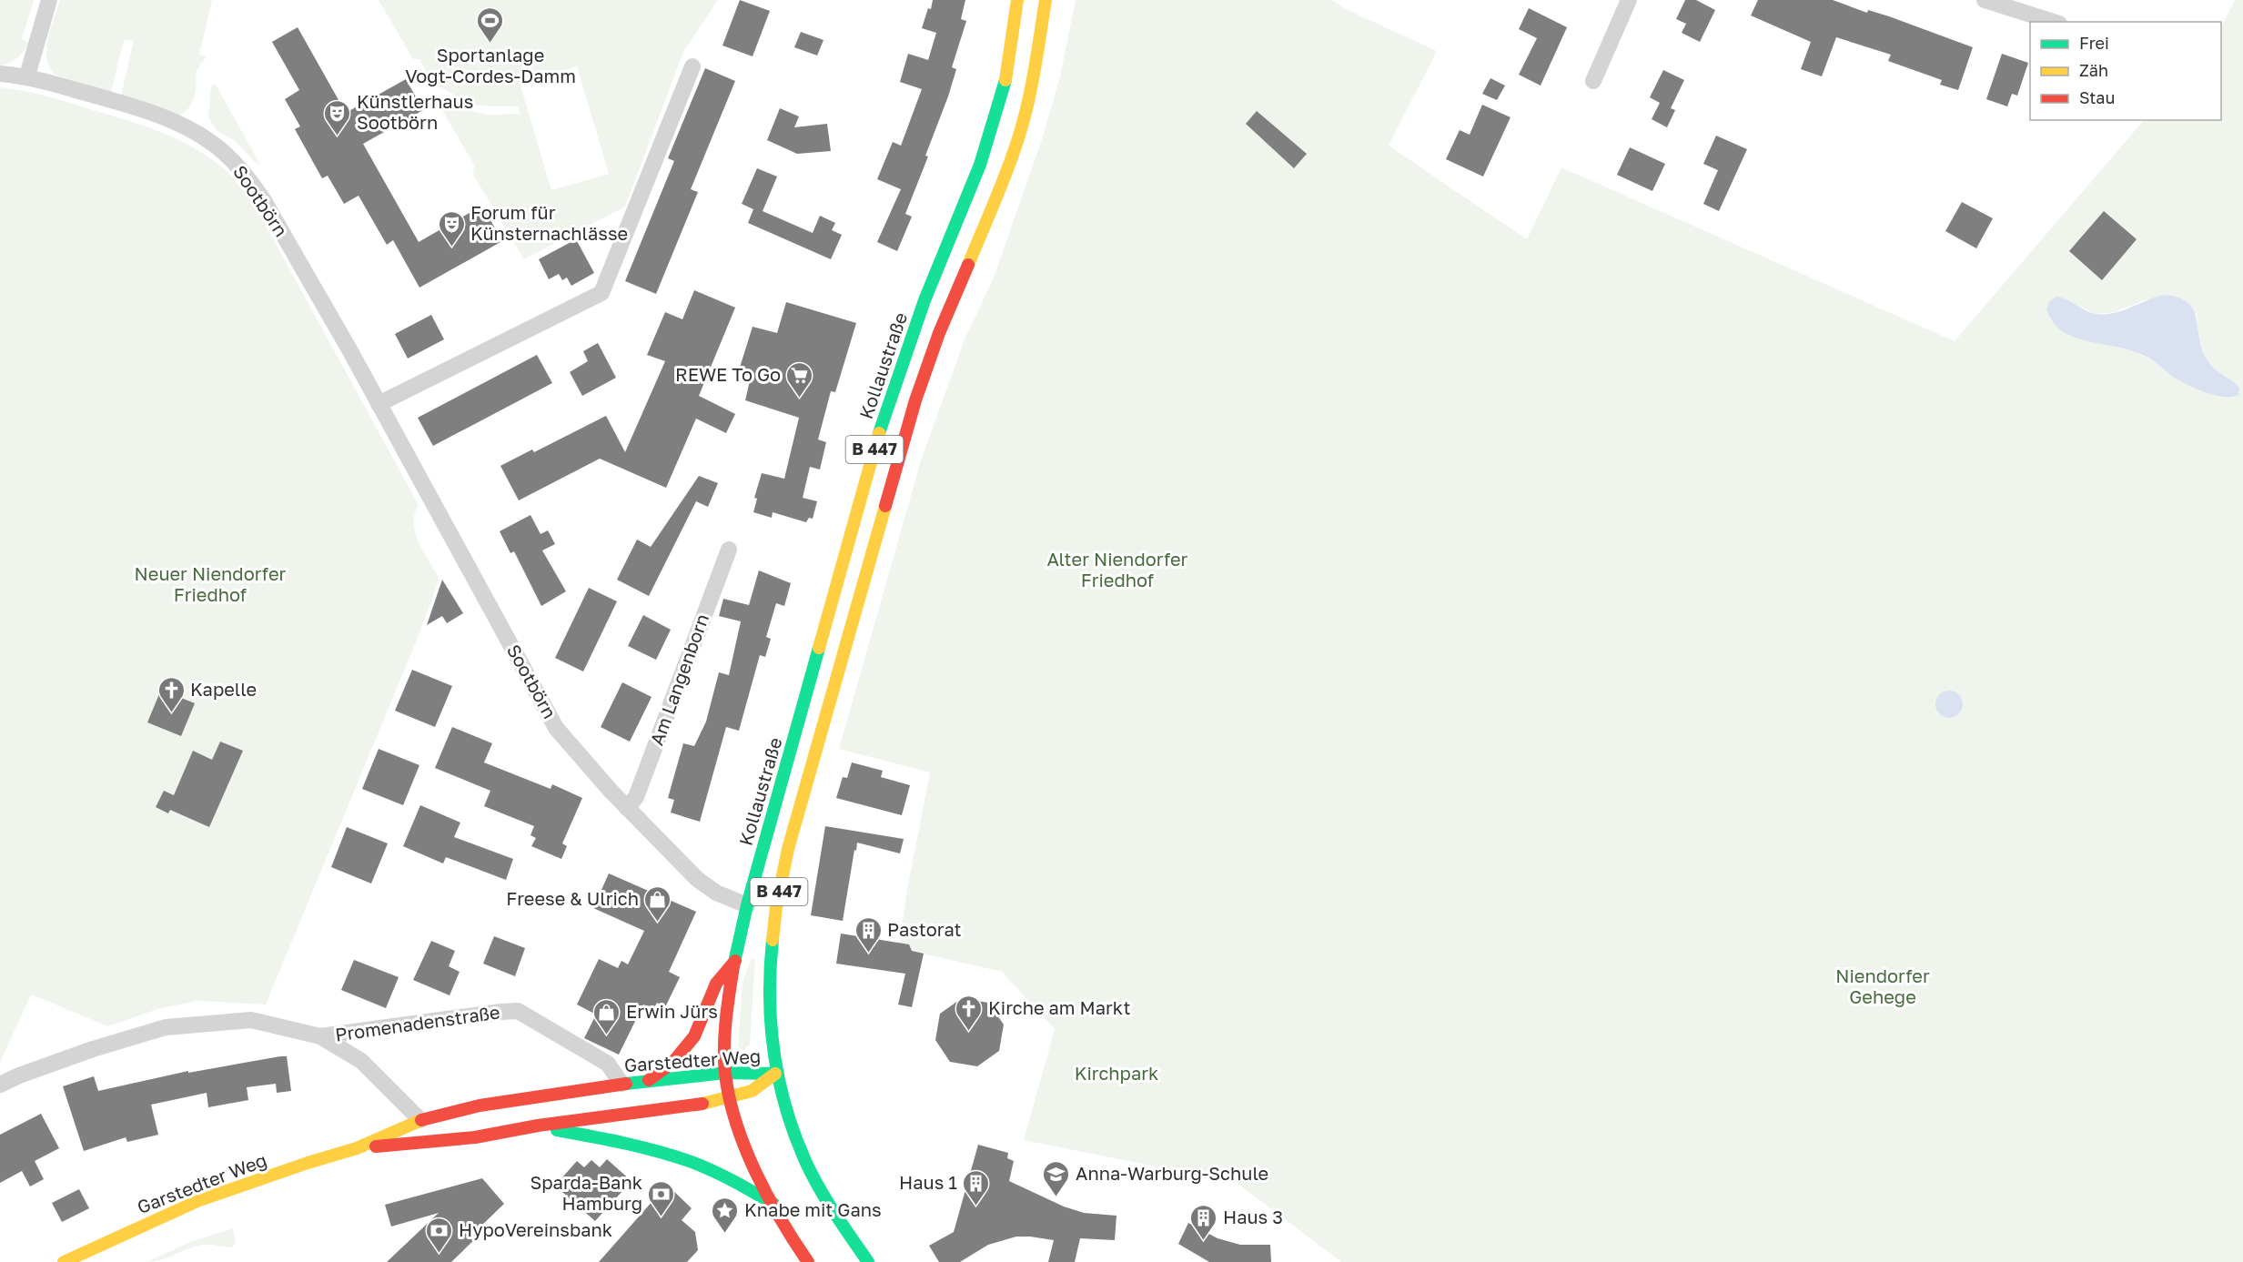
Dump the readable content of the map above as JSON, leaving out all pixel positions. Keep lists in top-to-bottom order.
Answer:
{
  "streets": {
    "main road": ["Kollaustraße", "B 447", "Garstedter Weg"],
    "street": ["Sootbörn", "Am Langenborn", "Promenadenstraße"]
  },
  "crossings": [
    ["Sootbörn", "Kollaustraße"],
    ["Sootbörn", "B 447"],
    ["Sootbörn", "Am Langenborn"],
    ["Kollaustraße", "B 447"],
    ["B 447", "Garstedter Weg"],
    ["Promenadenstraße", "Garstedter Weg"]
  ],
  "parks": [
    "Alter Niendorfer Friedhof",
    "Neuer Niendorfer Friedhof",
    "Niendorfer Gehege",
    "Kirchpark"
  ],
  "places": {
    "sports": ["Sportanlage Vogt-Cordes-Damm"],
    "theatre": ["Künstlerhaus Sootbörn", "Forum für Künsternachlässe"],
    "supermarket": ["REWE To Go"],
    "church": ["Kapelle", "Kirche am Markt"],
    "shop": ["Freese & Ulrich", "Erwin Jürs"],
    "building": ["Pastorat", "Haus 1", "Haus 3"],
    "school or university": ["Anna-Warburg-Schule"],
    "bank": ["Sparda-Bank Hamburg", "HypoVereinsbank"],
    "place": ["Knabe mit Gans"]
  },
  "legend": ["Frei", "Zäh", "Stau"]
}
